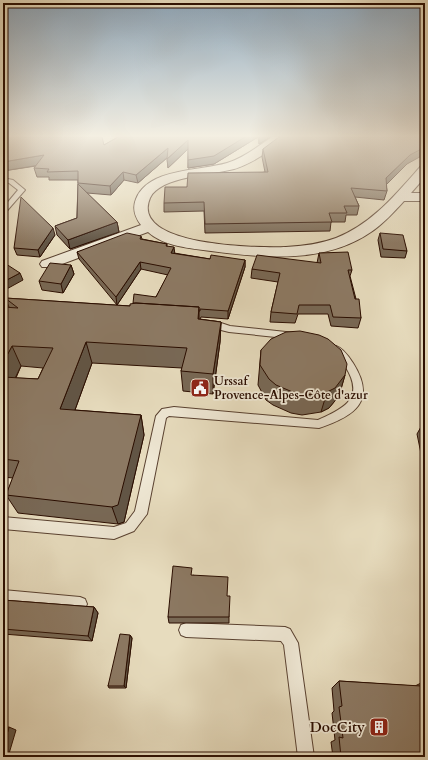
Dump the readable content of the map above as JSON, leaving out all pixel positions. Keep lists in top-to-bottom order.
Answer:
{
  "places": {
    "public building": ["Urssaf Provence-Alpes-Côte d'azur"],
    "building": ["DocCity"]
  }
}
